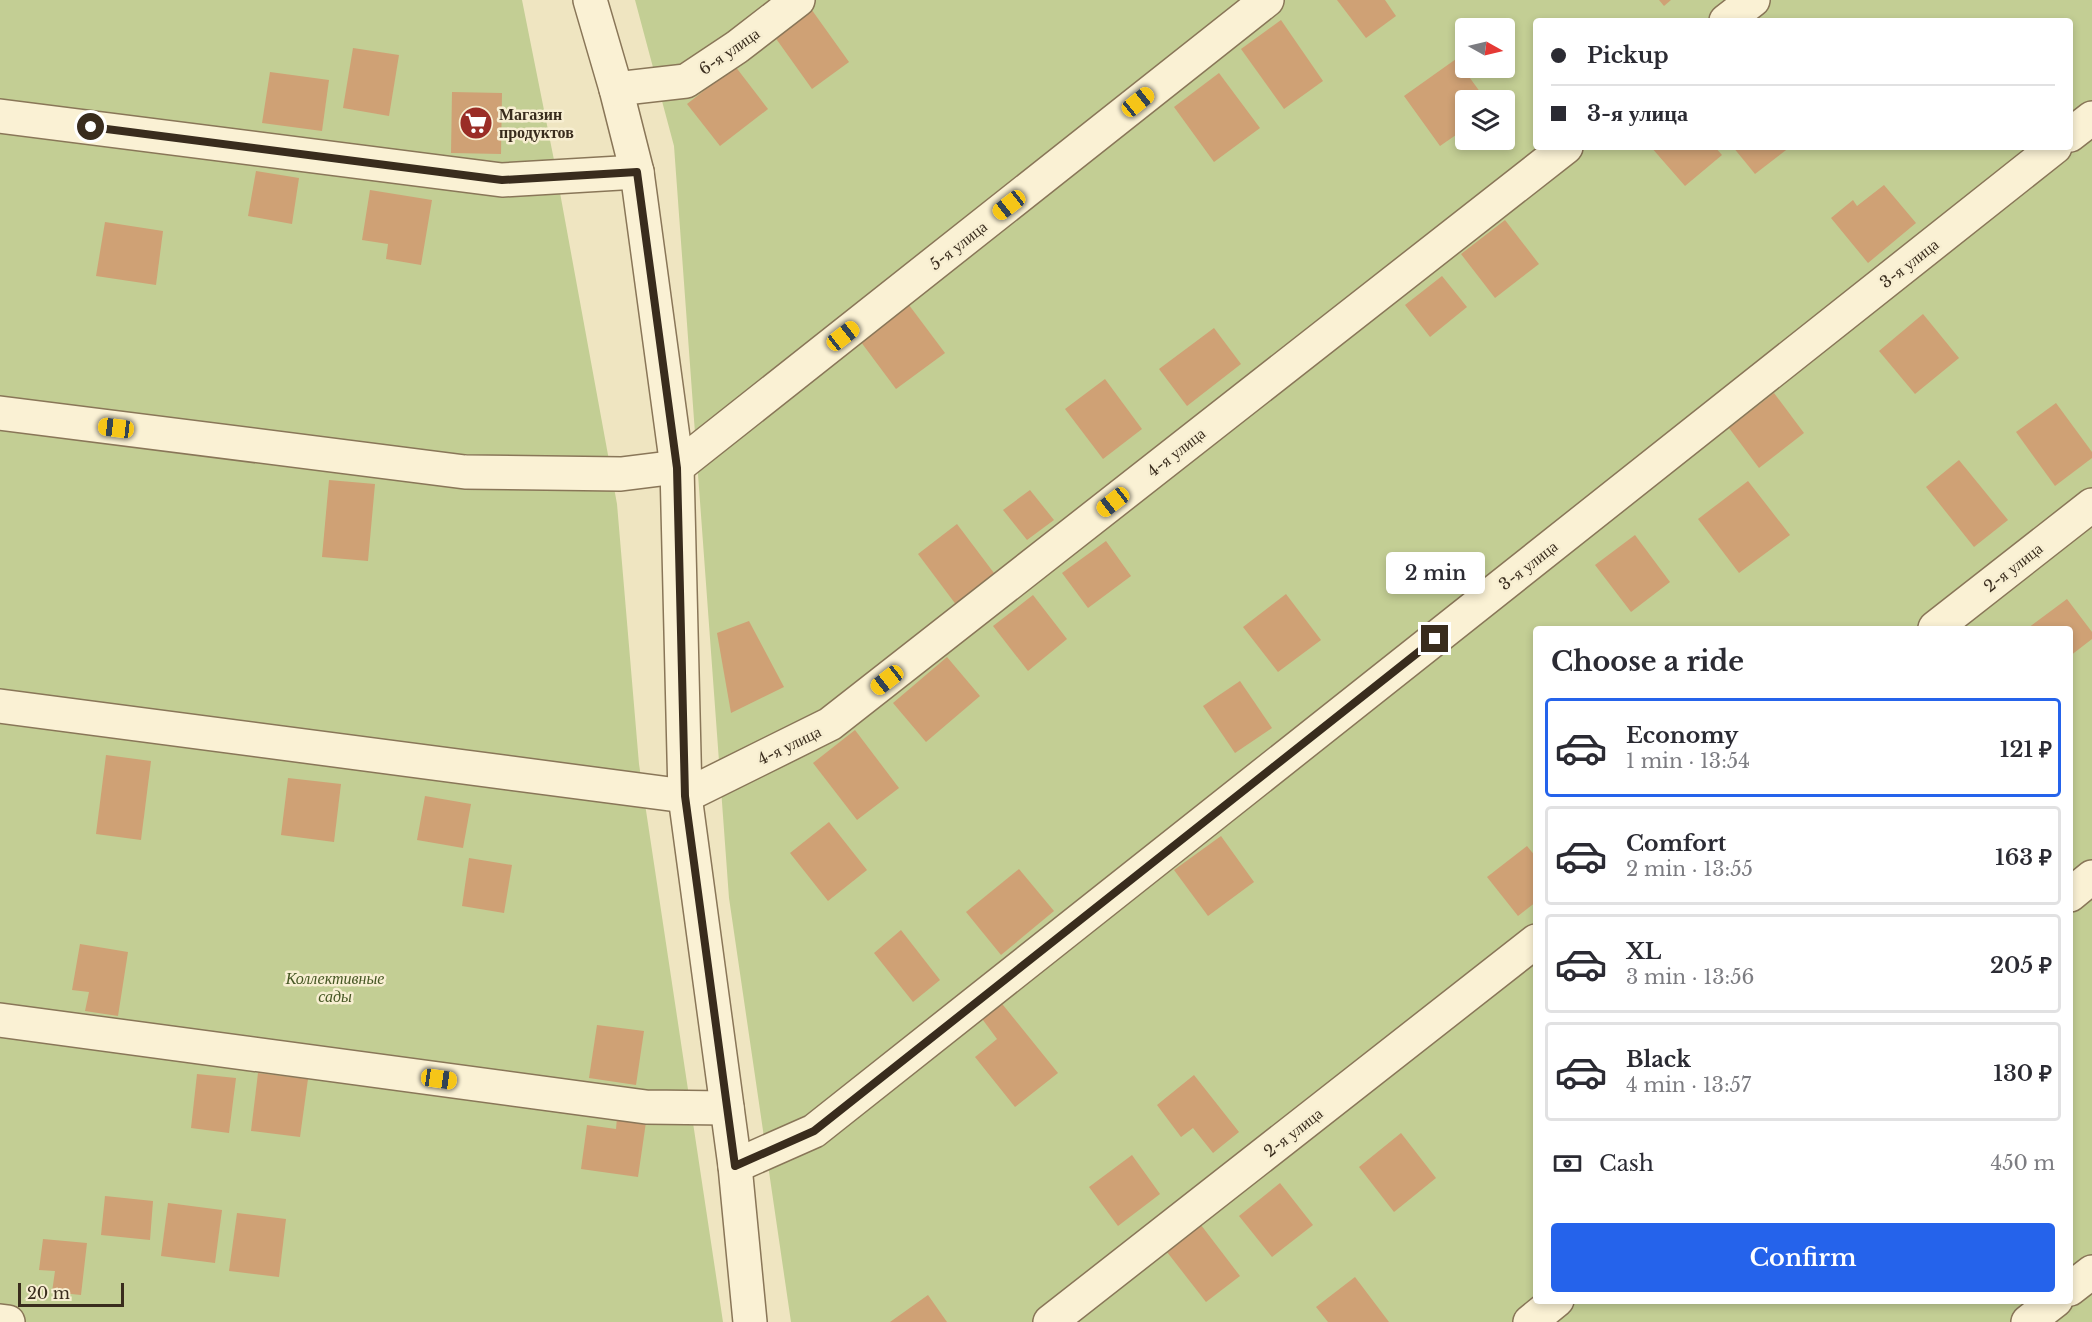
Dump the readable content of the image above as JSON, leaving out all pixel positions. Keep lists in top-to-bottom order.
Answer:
{
  "streets": {
    "street": [
      "6-я улица",
      "5-я улица",
      "3-я улица",
      "4-я улица",
      "2-я улица"
    ]
  },
  "parks": ["Коллективные сады"],
  "places": {
    "supermarket": ["Магазин продуктов"]
  },
  "scale_bar": "20 m",
  "north": "right",
  "page": {
    "banner": ["Pickup", "3-я улица"],
    "bubble": "2 min",
    "heading": "Choose a ride",
    "list": [
      {
        "name": "Economy",
        "note": "1 min · 13:54",
        "value": "121 ₽"
      },
      {
        "name": "Comfort",
        "note": "2 min · 13:55",
        "value": "163 ₽"
      },
      {
        "name": "XL",
        "note": "3 min · 13:56",
        "value": "205 ₽"
      },
      {
        "name": "Black",
        "note": "4 min · 13:57",
        "value": "130 ₽"
      }
    ],
    "pay": ["Cash", "450 m"],
    "buttons": "Confirm",
    "scale": "20 m"
  }
}
